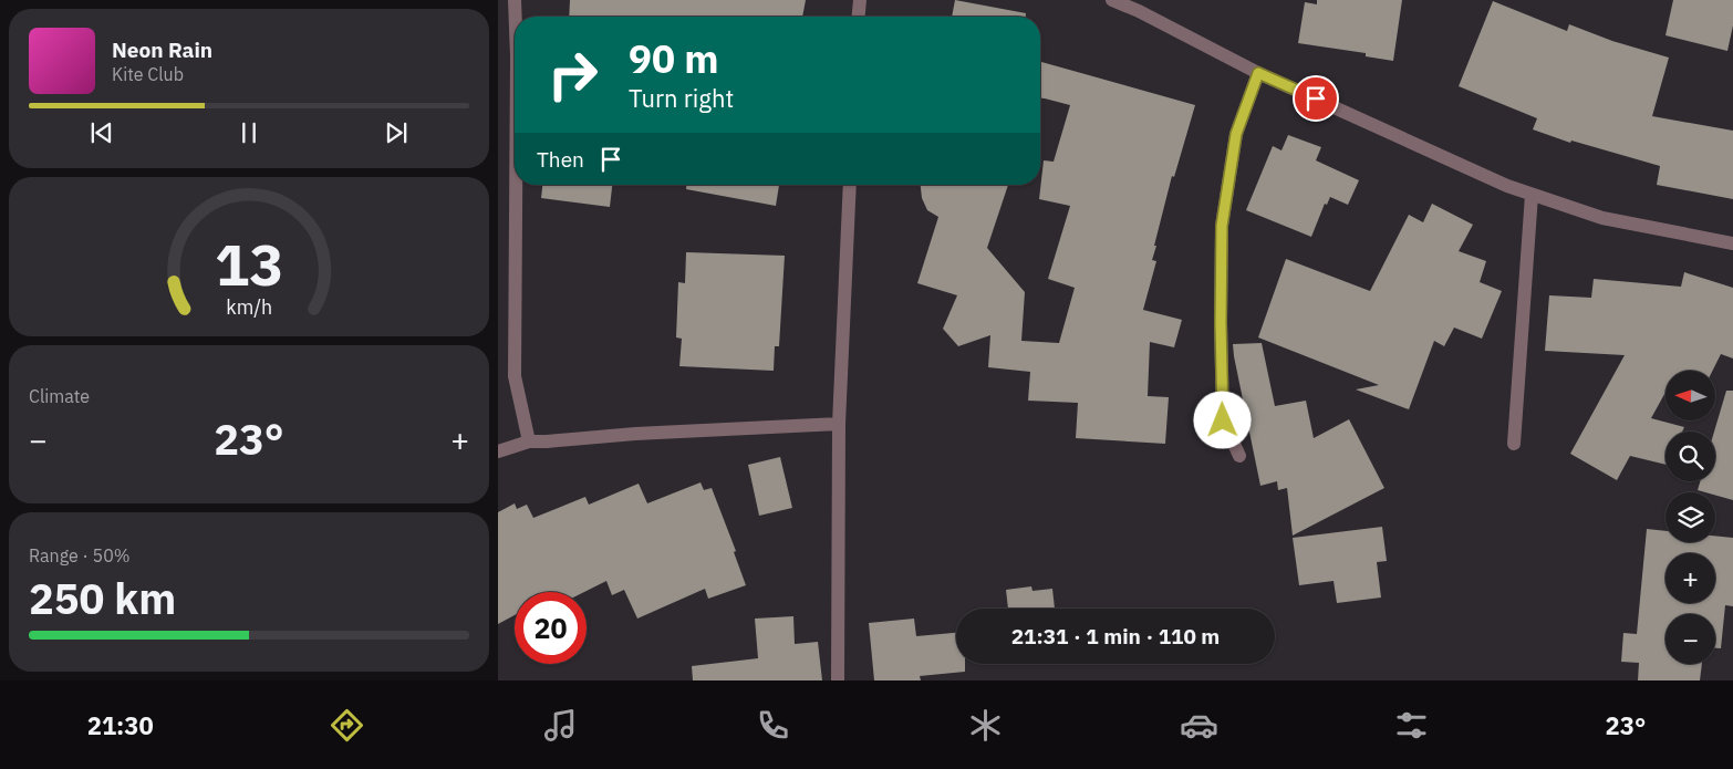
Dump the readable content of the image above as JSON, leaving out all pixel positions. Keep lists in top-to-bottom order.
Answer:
{
  "north": "left",
  "page": {
    "turn": ["90 m", "Turn right"],
    "song": ["Neon Rain", "Kite Club"],
    "then": "Then",
    "tile": [
      "Climate",
      ["Range · 50%", "250 km"]
    ],
    "map_buttons": ["+", "−"],
    "heat": ["−", "23°", "+"],
    "limit": "20",
    "trip": "21:31 · 1 min · 110 m",
    "tabs": ["21:30", "23°"],
    "gauge": ["13", "km/h"]
  }
}
